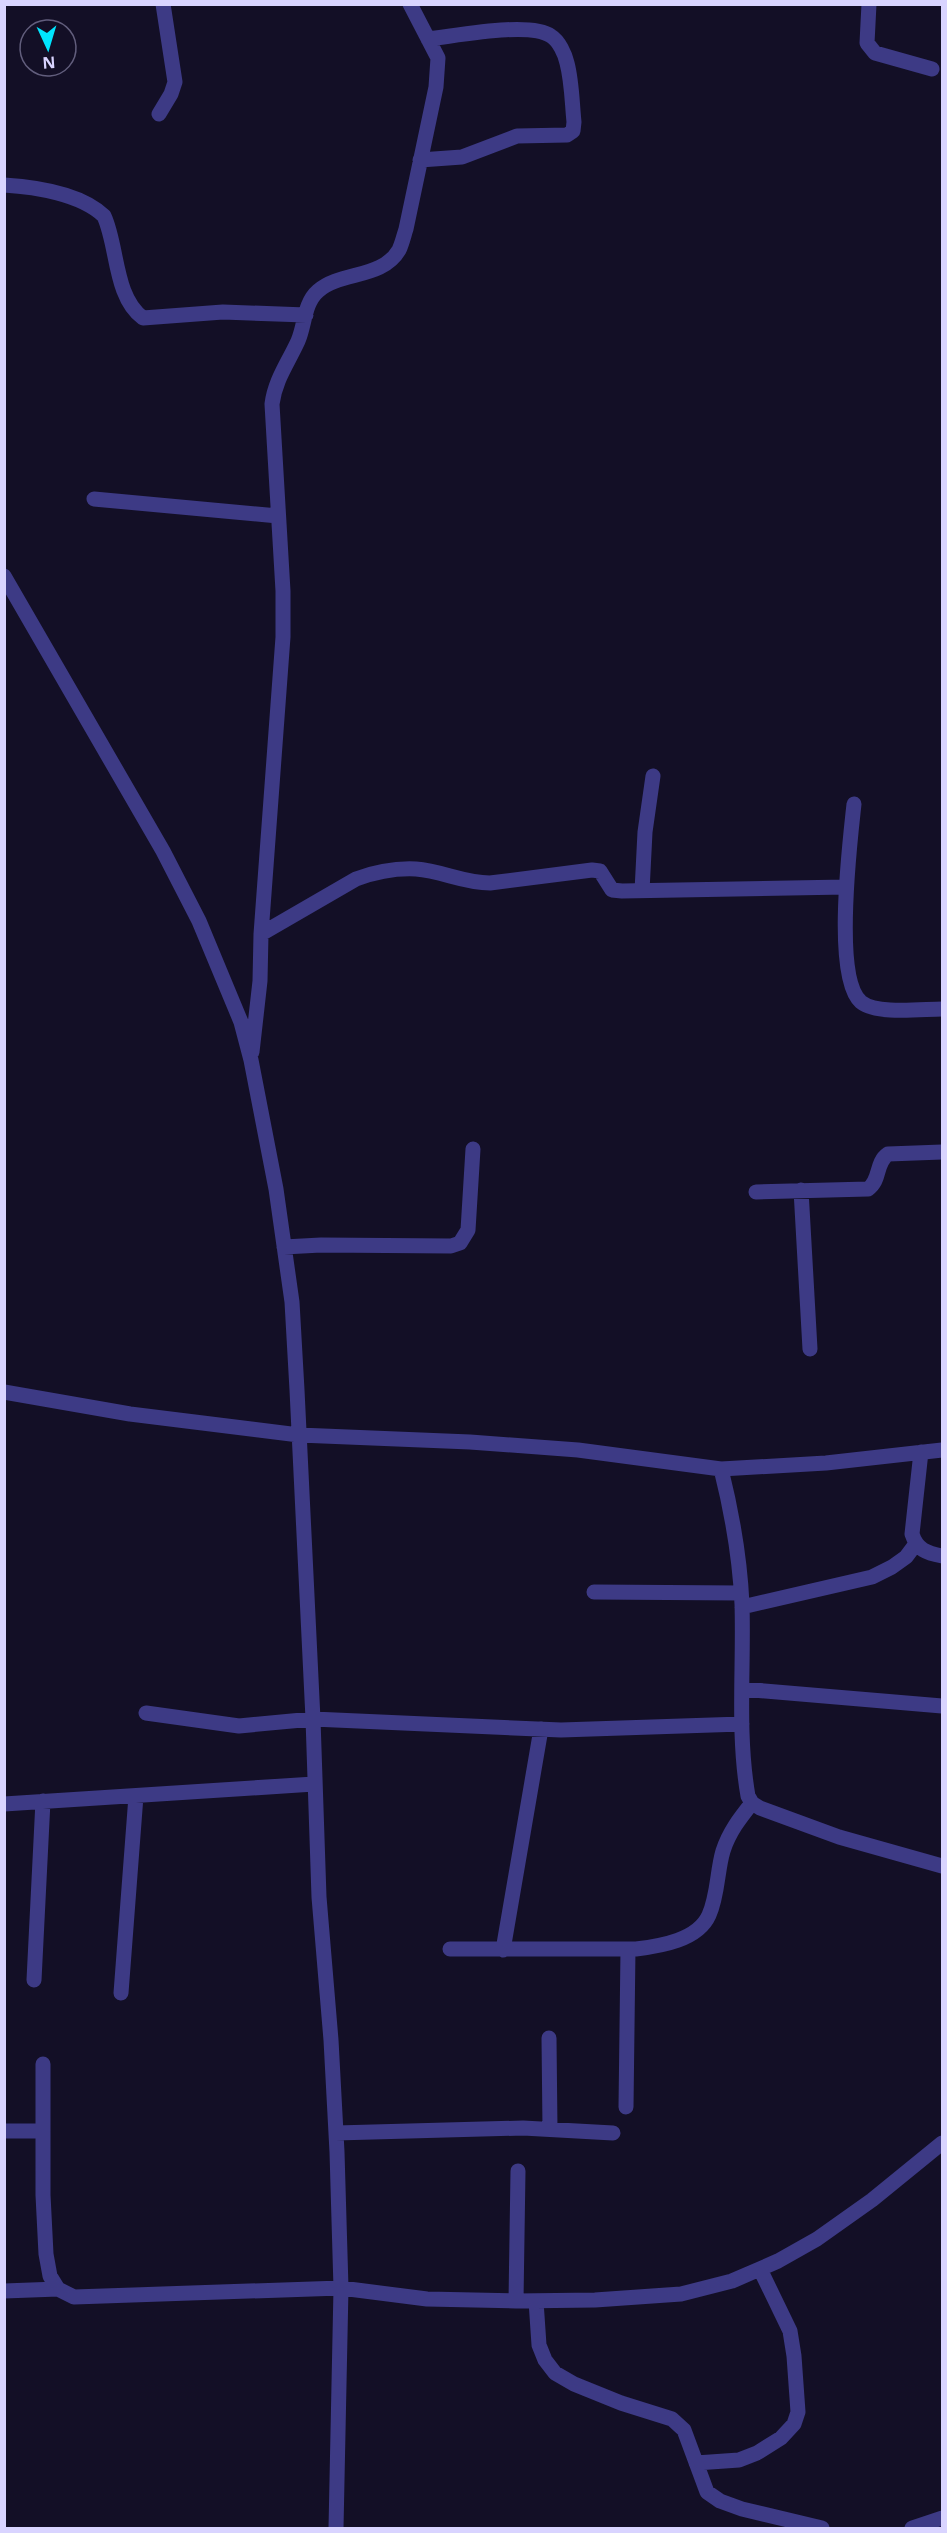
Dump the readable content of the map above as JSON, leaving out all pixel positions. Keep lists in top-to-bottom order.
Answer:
{
  "north": "bottom"
}
